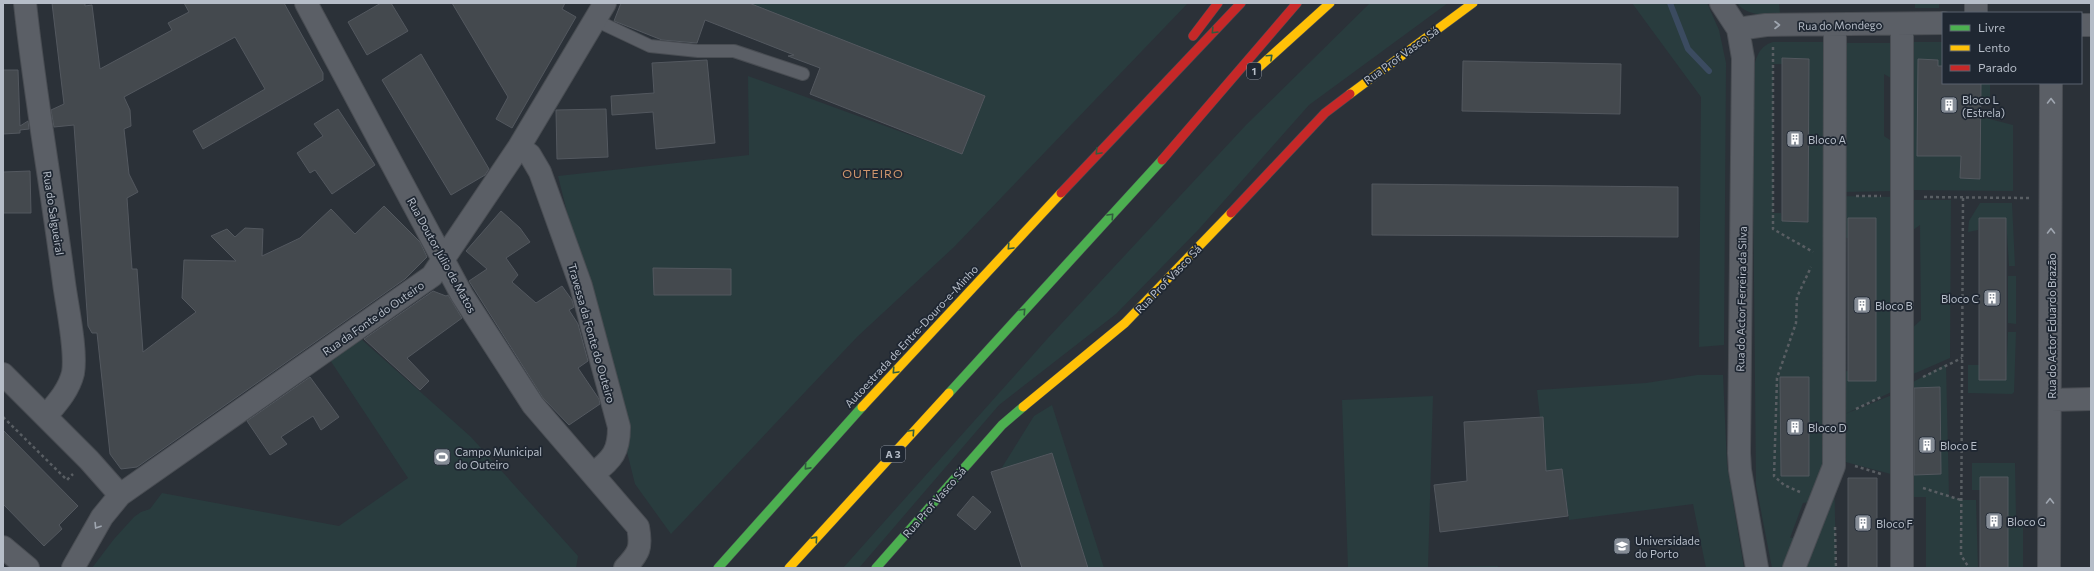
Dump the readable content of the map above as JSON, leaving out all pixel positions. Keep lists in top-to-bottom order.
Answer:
{
  "streets": {
    "main road": [
      "Rua Prof Vasco Sá",
      "1",
      "Autoestrada de Entre-Douro-e-Minho",
      "A 3"
    ],
    "street": [
      "Rua do Mondego",
      "Rua do Salgueiral",
      "Rua Doutor Júlio de Matos",
      "Rua do Actor Ferreira da Silva",
      "Rua da Fonte do Outeiro",
      "Rua do Actor Eduardo Brazão",
      "Travessa da Fonte do Outeiro"
    ]
  },
  "crossings": [
    ["Rua do Mondego", "Rua do Actor Ferreira da Silva"],
    ["1", "A 3"],
    ["Rua Doutor Júlio de Matos", "Rua da Fonte do Outeiro"],
    ["Rua Doutor Júlio de Matos", "Travessa da Fonte do Outeiro"],
    ["Rua da Fonte do Outeiro", "Travessa da Fonte do Outeiro"]
  ],
  "one_way": ["Rua do Mondego"],
  "districts": ["OUTEIRO"],
  "places": {
    "building": [
      "Bloco L (Estrela)",
      "Bloco A",
      "Bloco C",
      "Bloco B",
      "Bloco D",
      "Bloco E",
      "Bloco G",
      "Bloco F"
    ],
    "sports": ["Campo Municipal do Outeiro"],
    "school or university": ["Universidade do Porto"]
  },
  "legend": ["Livre", "Lento", "Parado"]
}
